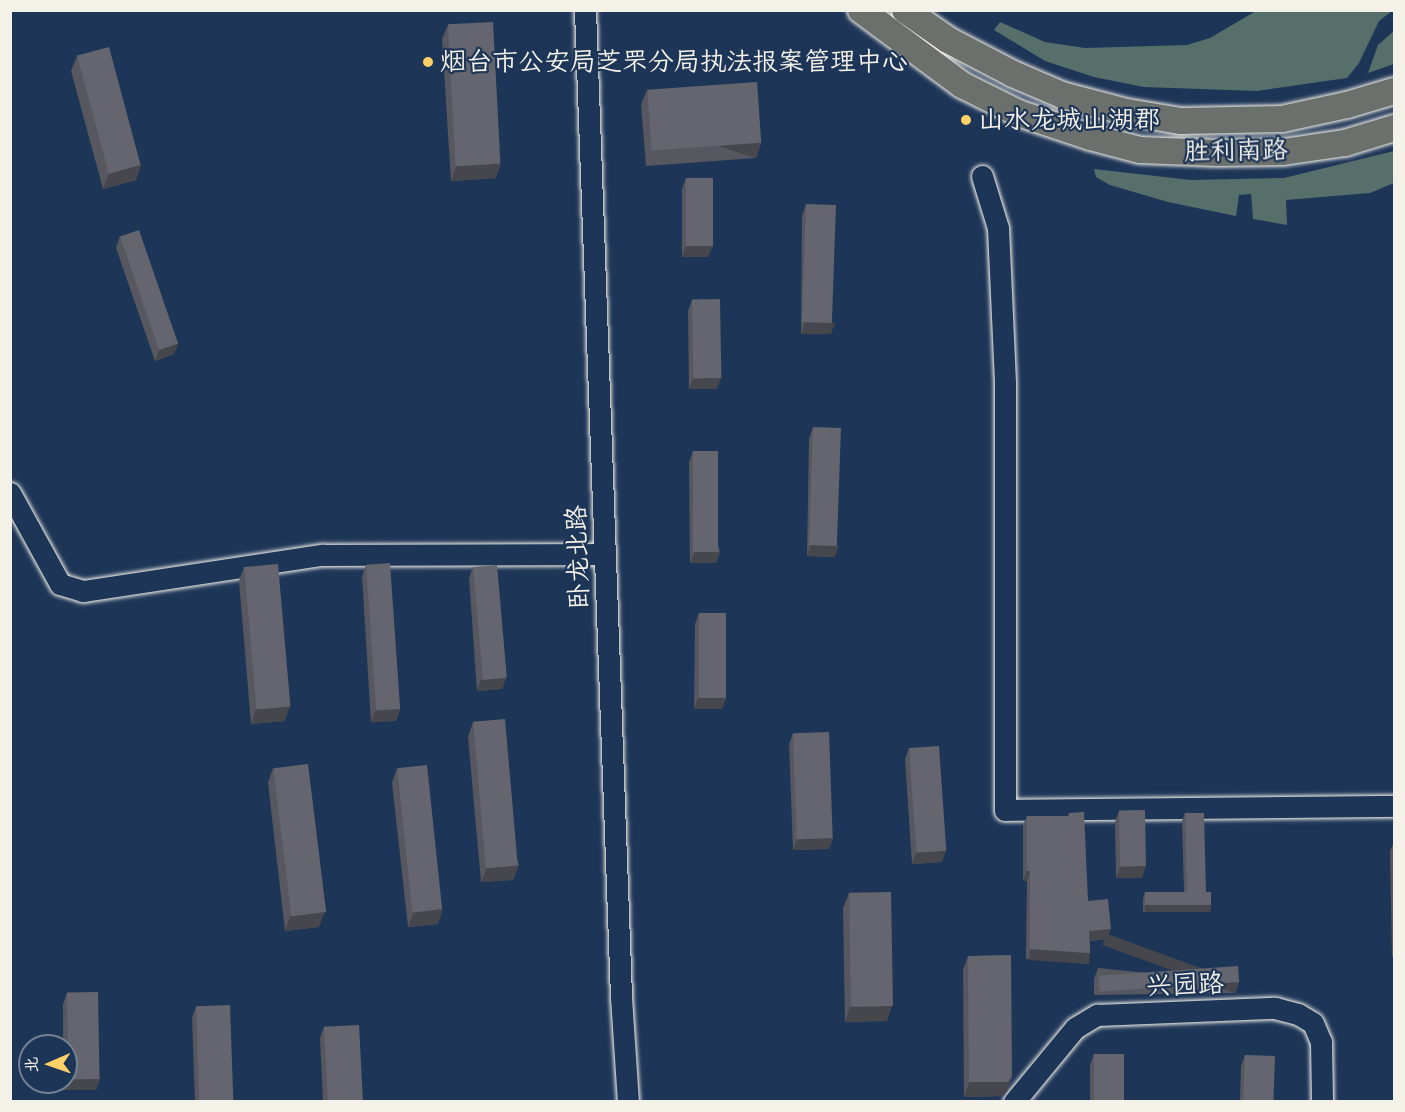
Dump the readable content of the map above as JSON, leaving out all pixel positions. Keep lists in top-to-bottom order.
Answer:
{
  "streets": {
    "main road": ["胜利南路"],
    "street": ["卧龙北路", "兴园路"]
  },
  "places": ["烟台市公安局芝罘分局执法报案管理中心", "山水龙城山湖郡"],
  "north": "left"
}
